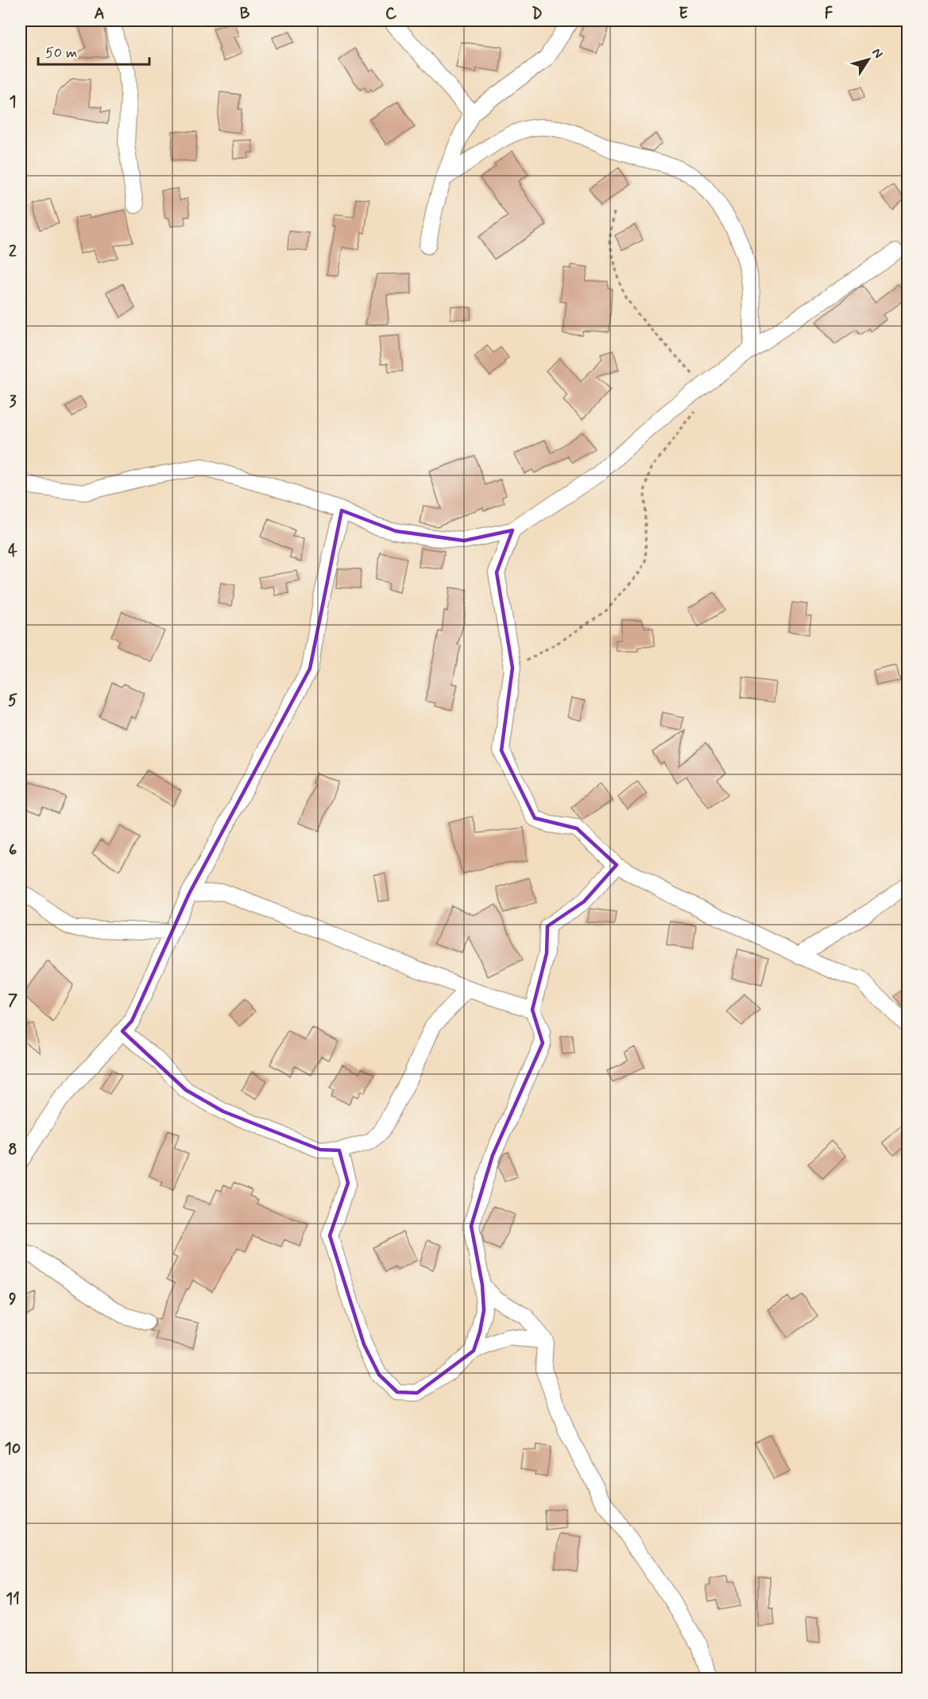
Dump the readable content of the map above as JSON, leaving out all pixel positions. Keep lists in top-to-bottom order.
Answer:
{
  "scale_bar": "50 m",
  "north": "top right",
  "grid": {
    "columns": [
      "A",
      "B",
      "C",
      "D",
      "E",
      "F"
    ],
    "rows": [
      "1",
      "2",
      "3",
      "4",
      "5",
      "6",
      "7",
      "8",
      "9",
      "10",
      "11"
    ]
  }
}
